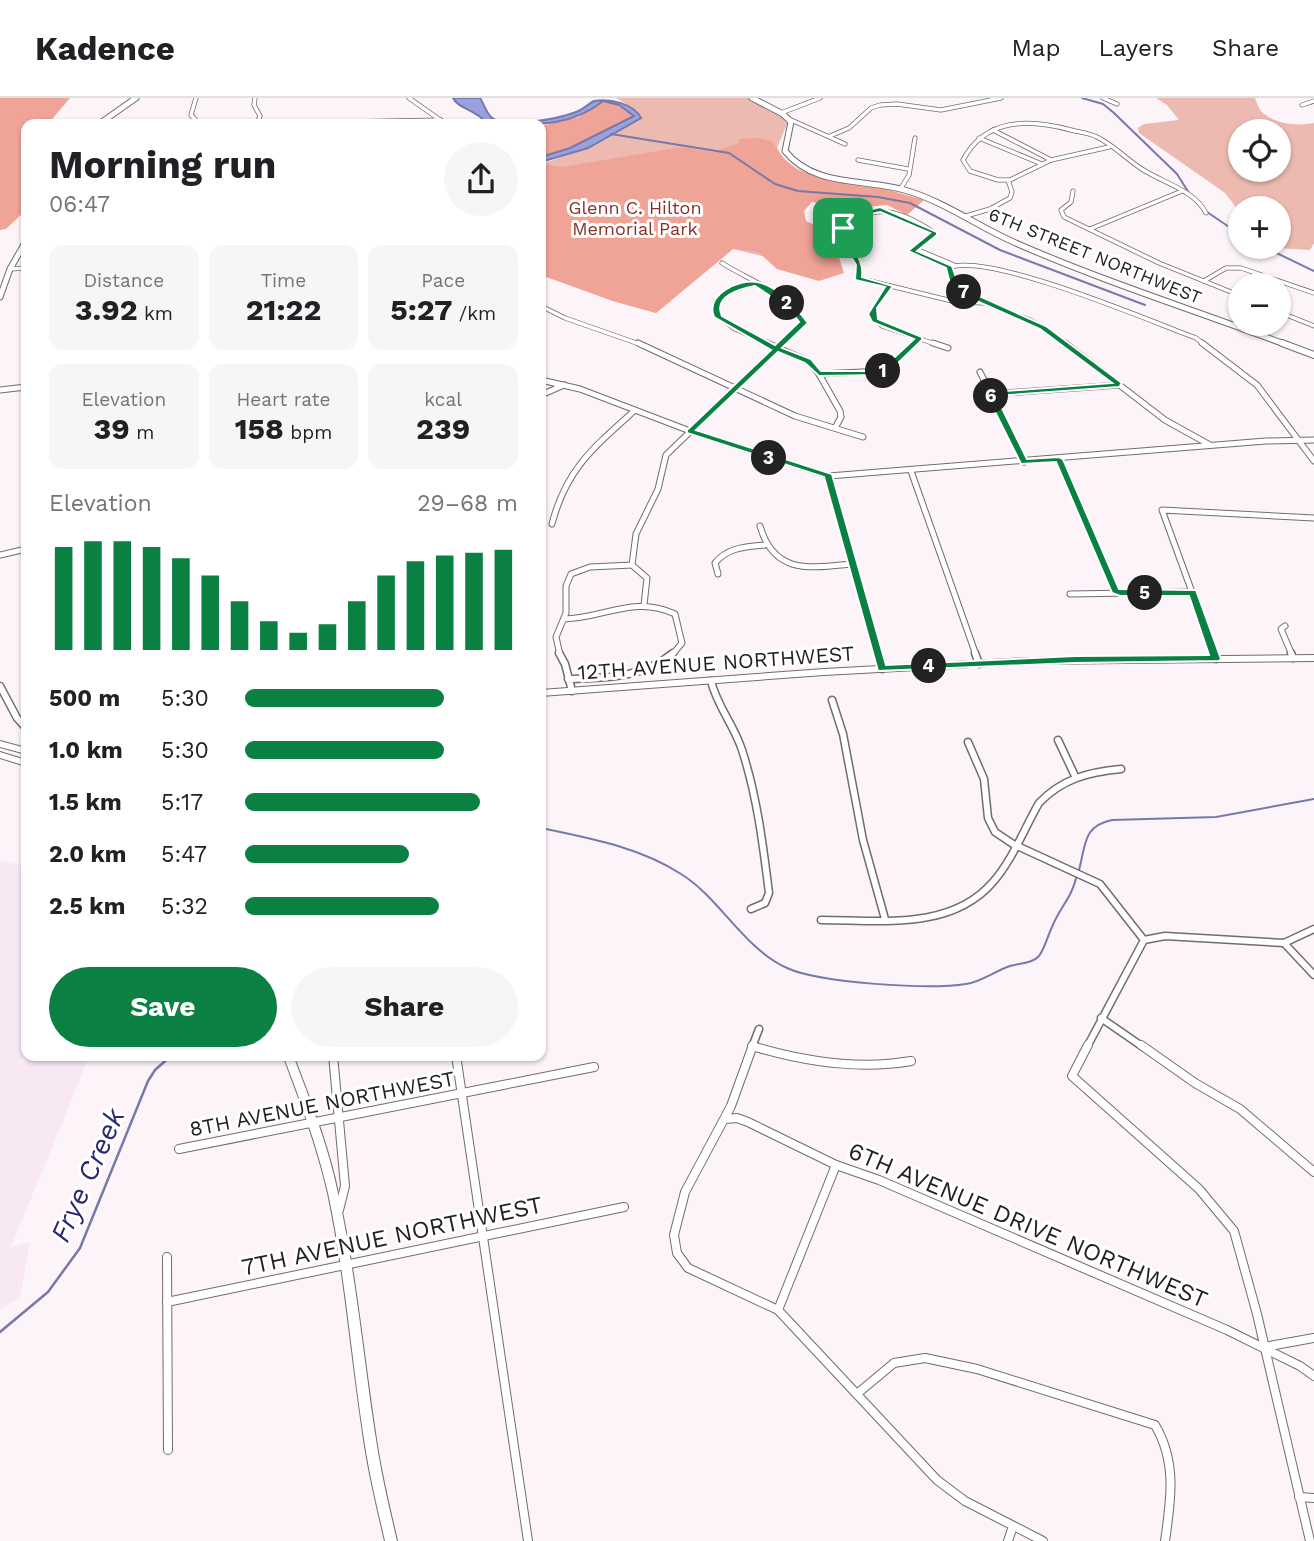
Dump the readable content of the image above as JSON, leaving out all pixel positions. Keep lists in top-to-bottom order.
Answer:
{
  "streets": {
    "main road": ["12TH AVENUE NORTHWEST"],
    "street": [
      "6TH STREET NORTHWEST",
      "8TH AVENUE NORTHWEST",
      "6TH AVENUE DRIVE NORTHWEST",
      "7TH AVENUE NORTHWEST"
    ]
  },
  "water": ["Frye Creek"],
  "parks": ["Glenn C. Hilton Memorial Park"],
  "page": {
    "header": "Kadence",
    "nav": ["Map", "Layers", "Share"],
    "map_buttons": ["+", "−"],
    "heading": ["Morning run", "06:47"],
    "stats": [
      ["Distance", "3.92 km"],
      ["Time", "21:22"],
      ["Pace", "5:27 /km"],
      ["Elevation", "39 m"],
      ["Heart rate", "158 bpm"],
      ["kcal", "239"]
    ],
    "pins": [
      "7",
      "2",
      "1",
      "6",
      "3",
      "5",
      "4"
    ],
    "chart": ["Elevation", "29–68 m"],
    "list": [
      {
        "name": "500 m",
        "note": "5:30"
      },
      {
        "name": "1.0 km",
        "note": "5:30"
      },
      {
        "name": "1.5 km",
        "note": "5:17"
      },
      {
        "name": "2.0 km",
        "note": "5:47"
      },
      {
        "name": "2.5 km",
        "note": "5:32"
      }
    ],
    "buttons": ["Save", "Share"]
  }
}
